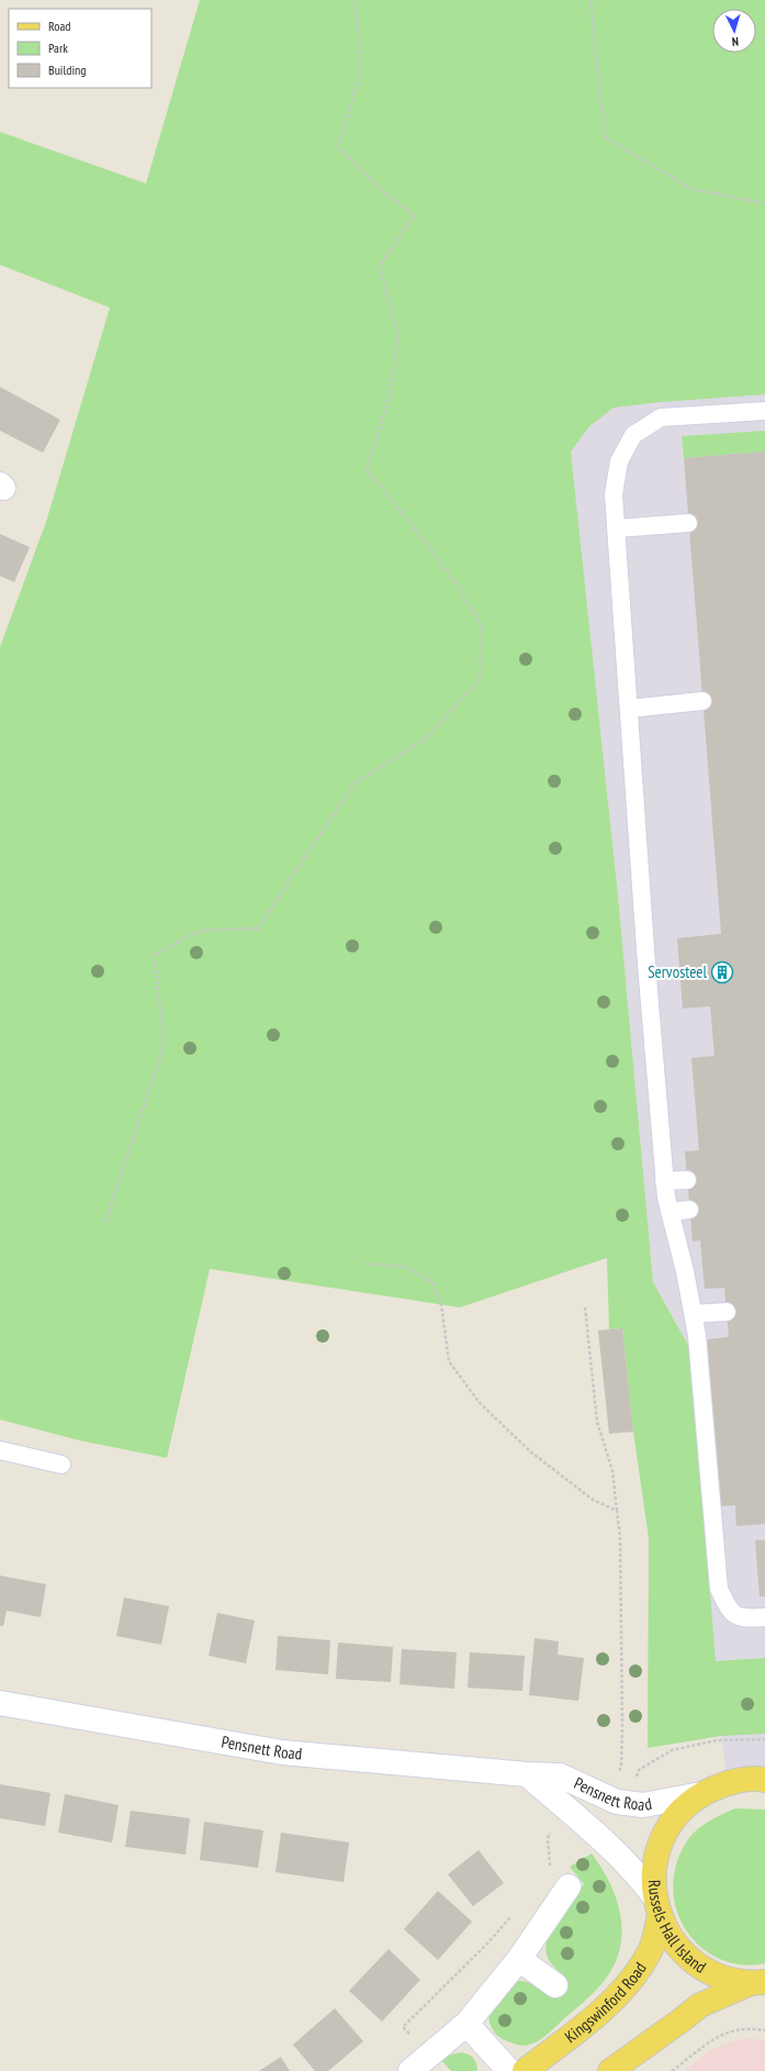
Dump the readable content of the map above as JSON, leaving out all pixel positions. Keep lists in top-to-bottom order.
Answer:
{
  "streets": {
    "main road": ["Russels Hall Island", "Kingswinford Road"],
    "street": ["Pensnett Road"]
  },
  "crossings": [
    ["Pensnett Road", "Russels Hall Island"],
    ["Pensnett Road", "Kingswinford Road"],
    ["Russels Hall Island", "Kingswinford Road"]
  ],
  "places": {
    "building": ["Servosteel"]
  },
  "legend": ["Road", "Park", "Building"],
  "north": "bottom"
}
